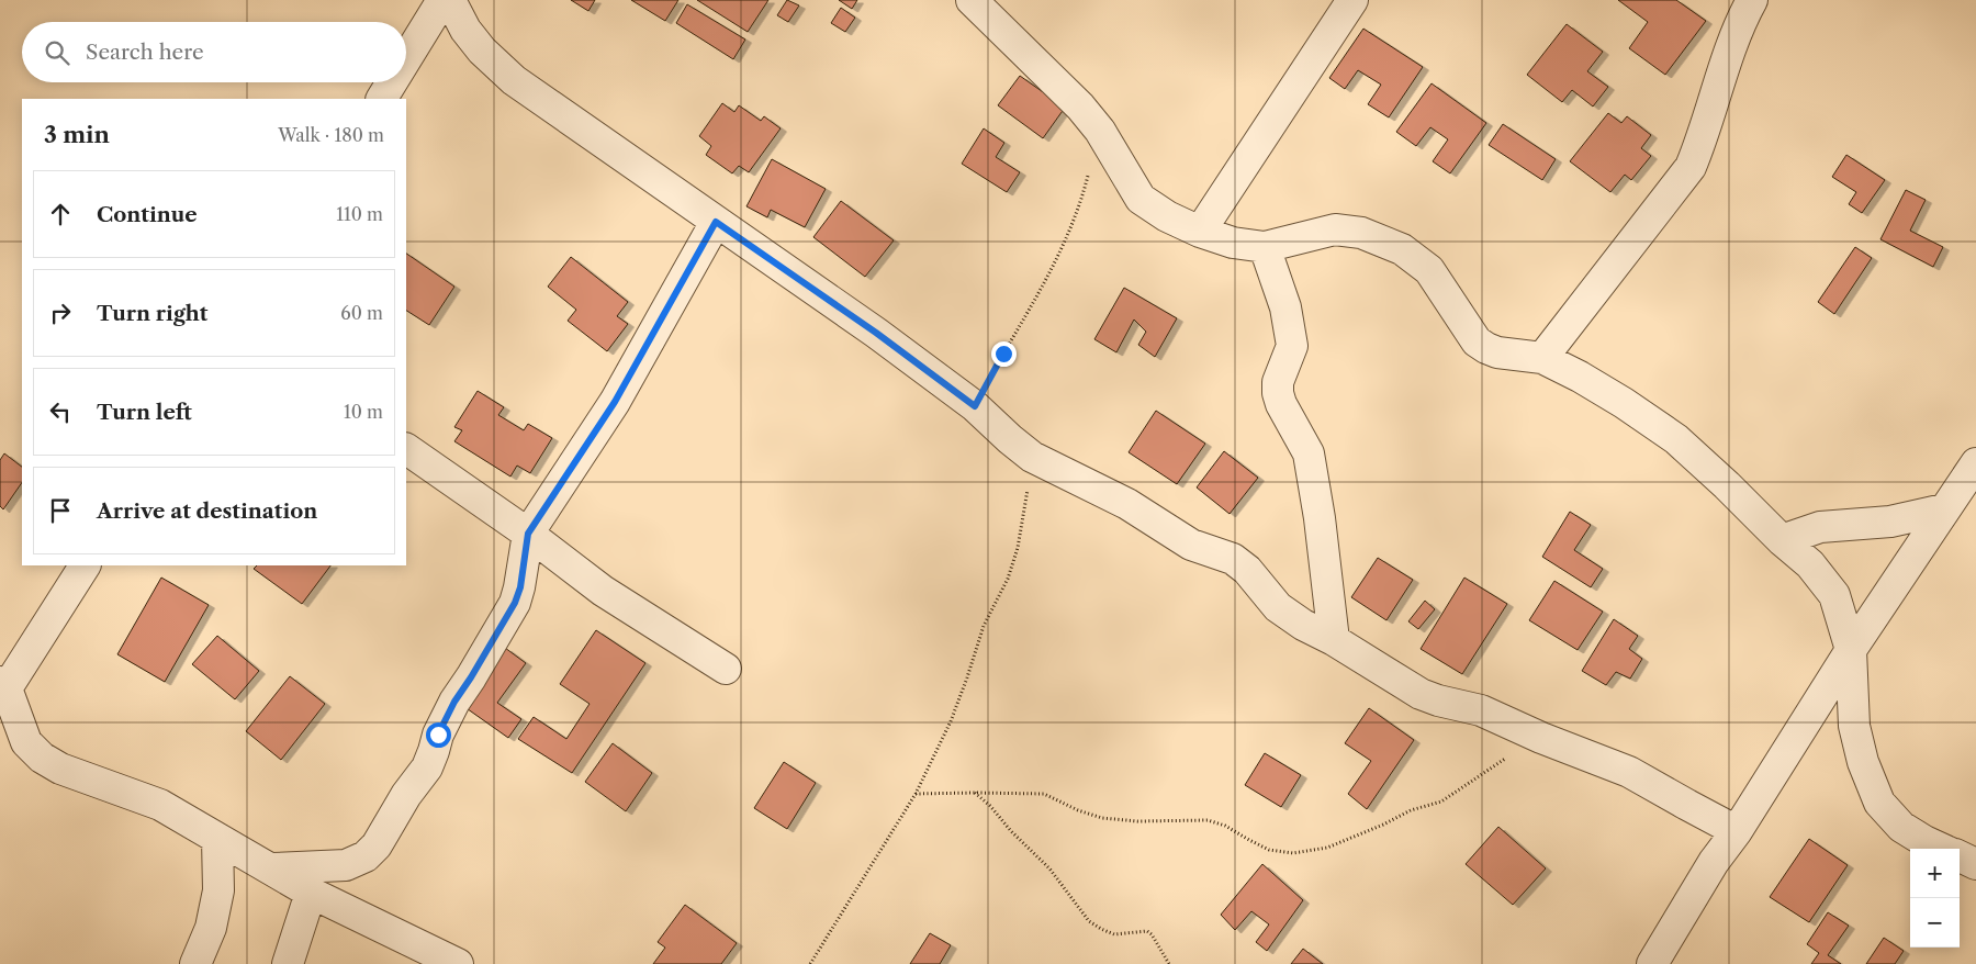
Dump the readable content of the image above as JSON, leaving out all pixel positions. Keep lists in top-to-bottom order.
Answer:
{
  "page": {
    "search": "Search here",
    "heading": ["3 min", "Walk · 180 m"],
    "list": [
      ["Continue", "110 m"],
      ["Turn right", "60 m"],
      ["Turn left", "10 m"],
      "Arrive at destination"
    ],
    "map_buttons": ["+", "−"]
  }
}
